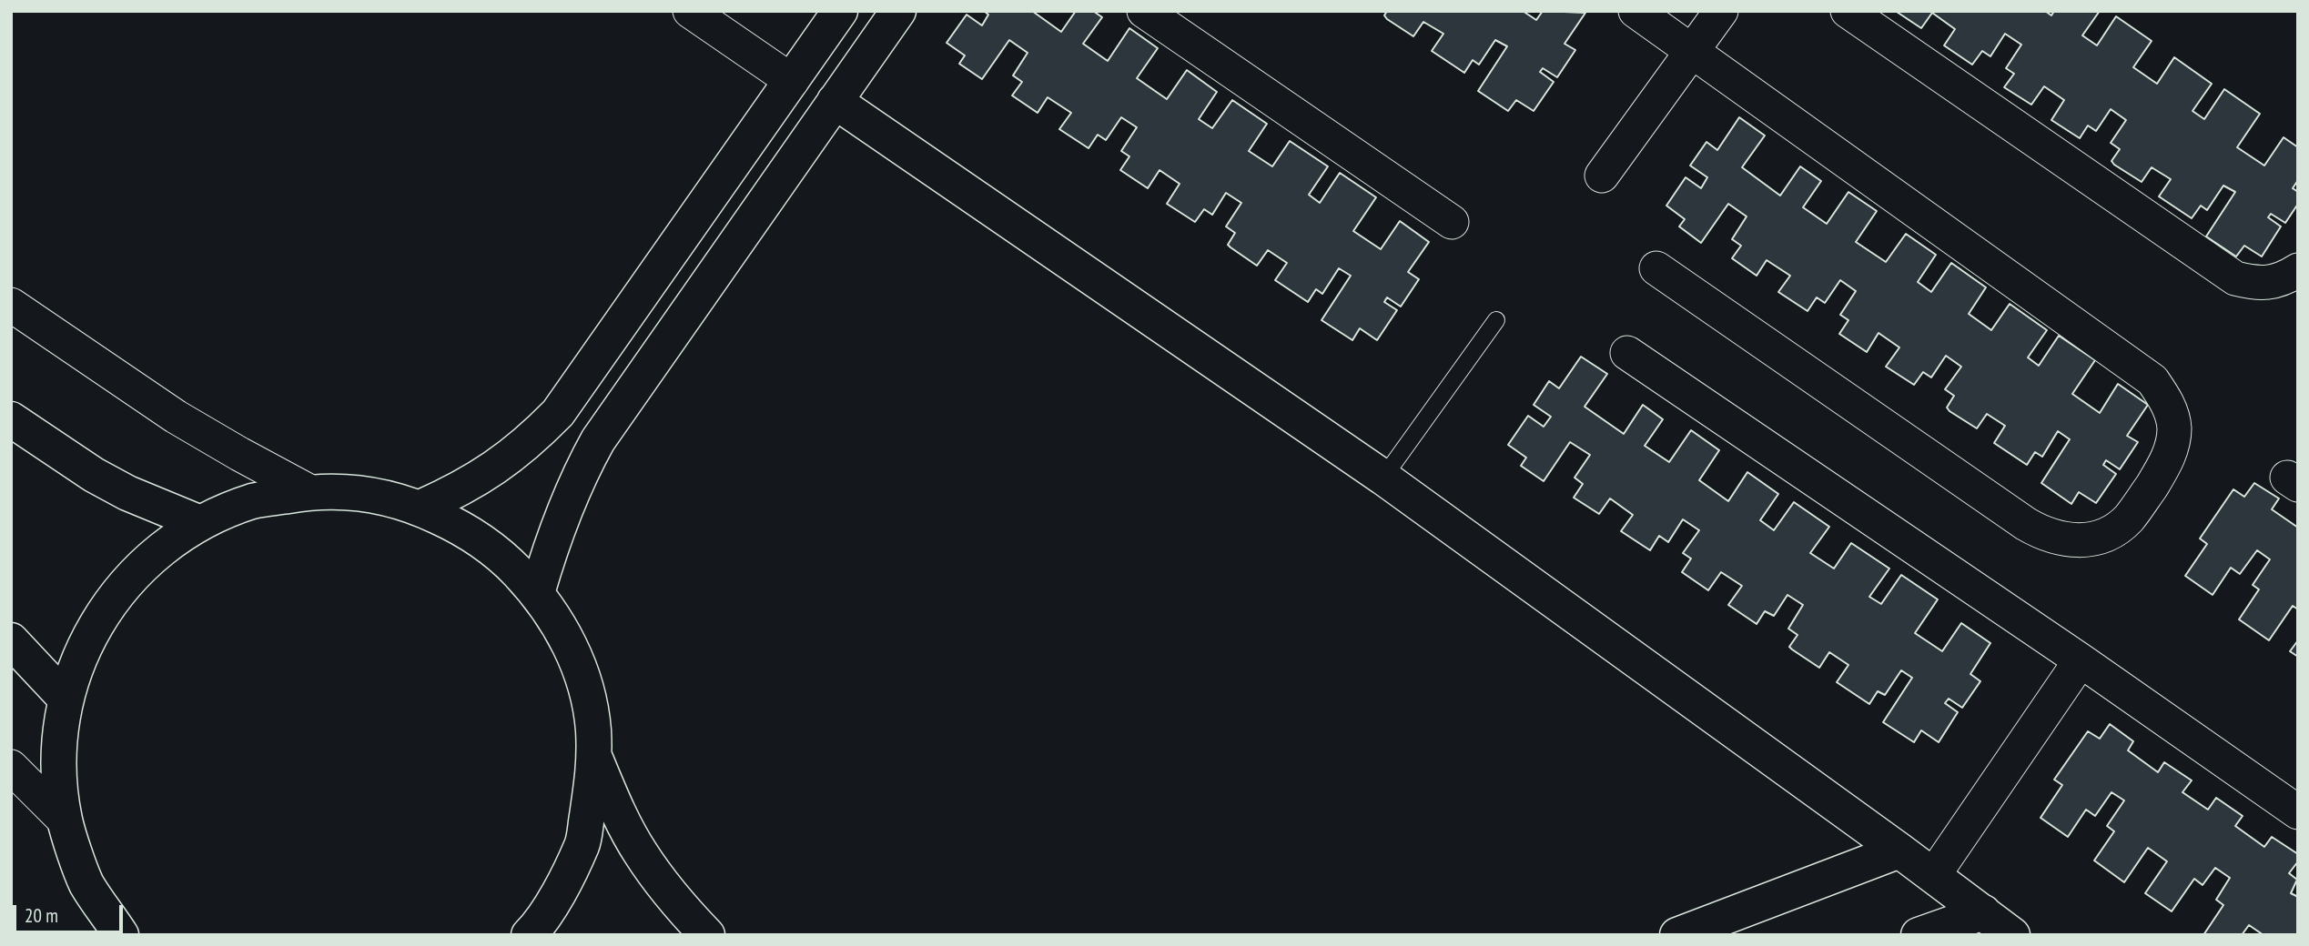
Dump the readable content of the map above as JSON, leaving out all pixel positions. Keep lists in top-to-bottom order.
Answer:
{
  "scale_bar": "20 m"
}
